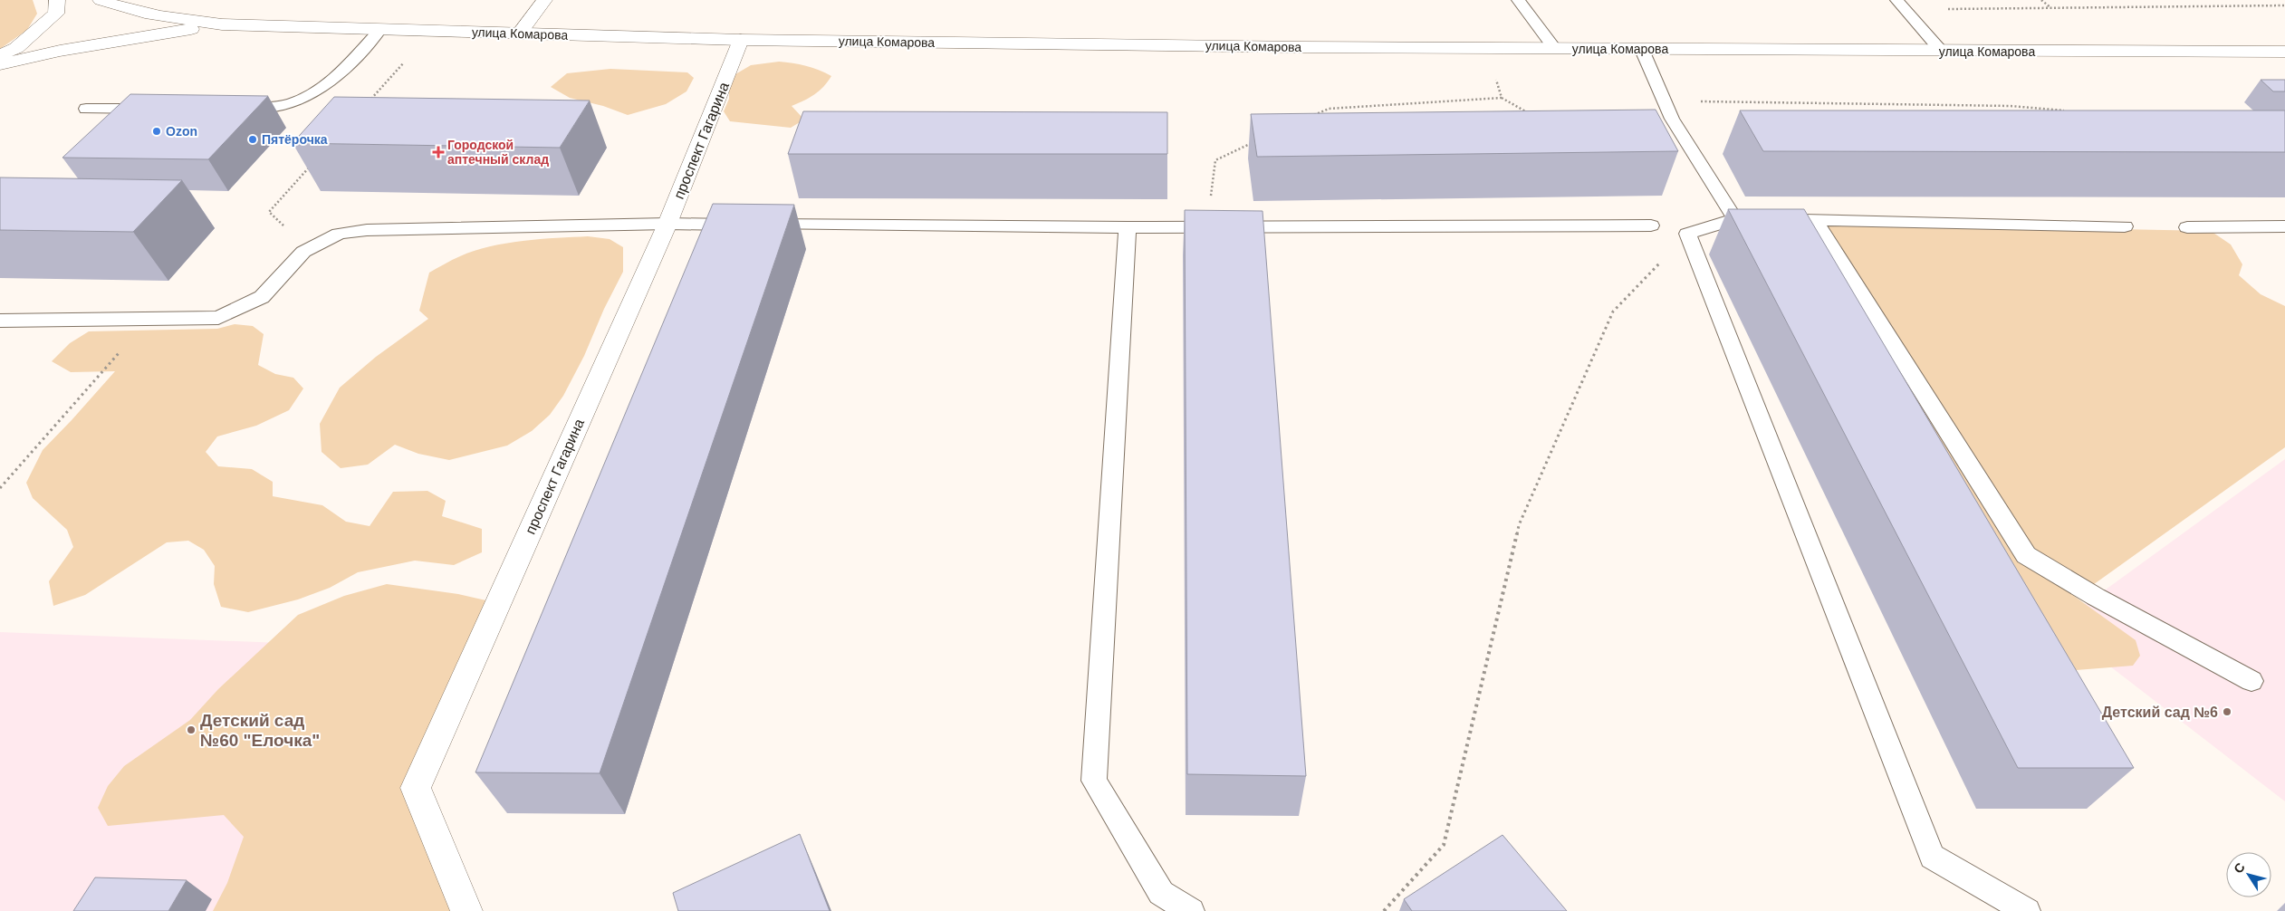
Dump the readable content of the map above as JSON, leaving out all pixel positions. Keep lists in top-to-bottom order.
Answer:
{
  "streets": {
    "main road": ["улица Комарова", "проспект Гагарина"]
  },
  "crossings": [
    ["улица Комарова", "проспект Гагарина"]
  ],
  "places": {
    "other": [
      "Ozon",
      "Пятёрочка",
      "Детский сад №6",
      "Детский сад №60 \"Елочка\""
    ],
    "health": ["Городской аптечный склад"]
  },
  "north": "top left"
}
